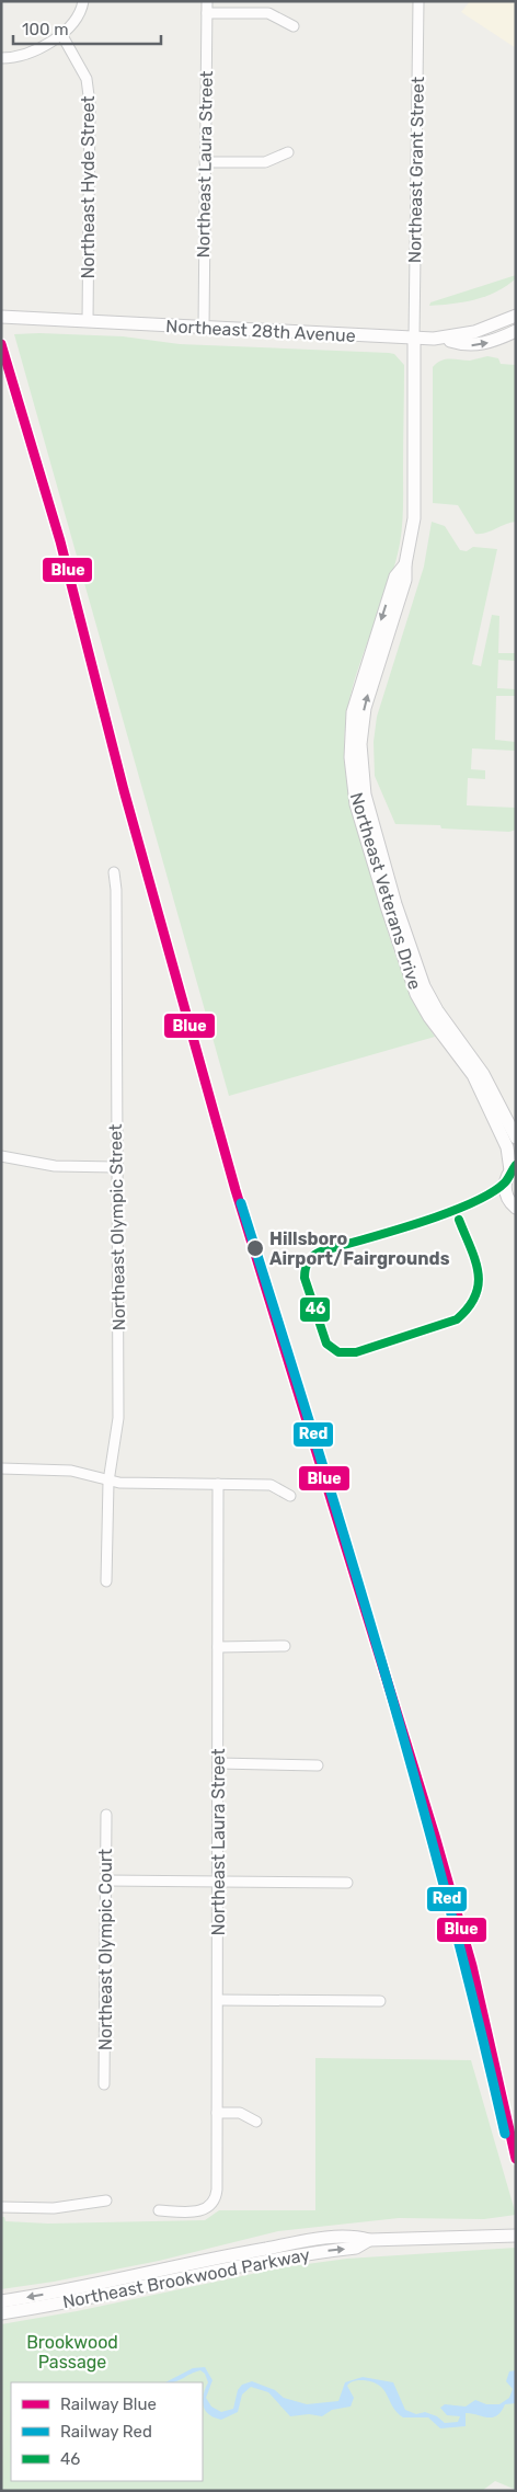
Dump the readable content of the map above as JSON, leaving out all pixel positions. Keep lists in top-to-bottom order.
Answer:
{
  "streets": {
    "street": [
      "Northeast Laura Street",
      "Northeast Grant Street",
      "Northeast Hyde Street",
      "Northeast 28th Avenue",
      "Northeast Veterans Drive",
      "Northeast Olympic Street",
      "Northeast Olympic Court",
      "Northeast Brookwood Parkway"
    ]
  },
  "crossings": [
    ["Northeast Laura Street", "Northeast 28th Avenue"],
    ["Northeast Grant Street", "Northeast 28th Avenue"],
    ["Northeast Grant Street", "Northeast Veterans Drive"],
    ["Northeast Hyde Street", "Northeast 28th Avenue"],
    ["Northeast 28th Avenue", "Northeast Veterans Drive"]
  ],
  "parks": ["Brookwood Passage"],
  "places": ["Hillsboro Airport/Fairgrounds"],
  "lines": ["rail line Blue", "transit line 46", "rail line Red"],
  "legend": ["Railway Blue", "Railway Red", "46"],
  "scale_bar": "100 m"
}
